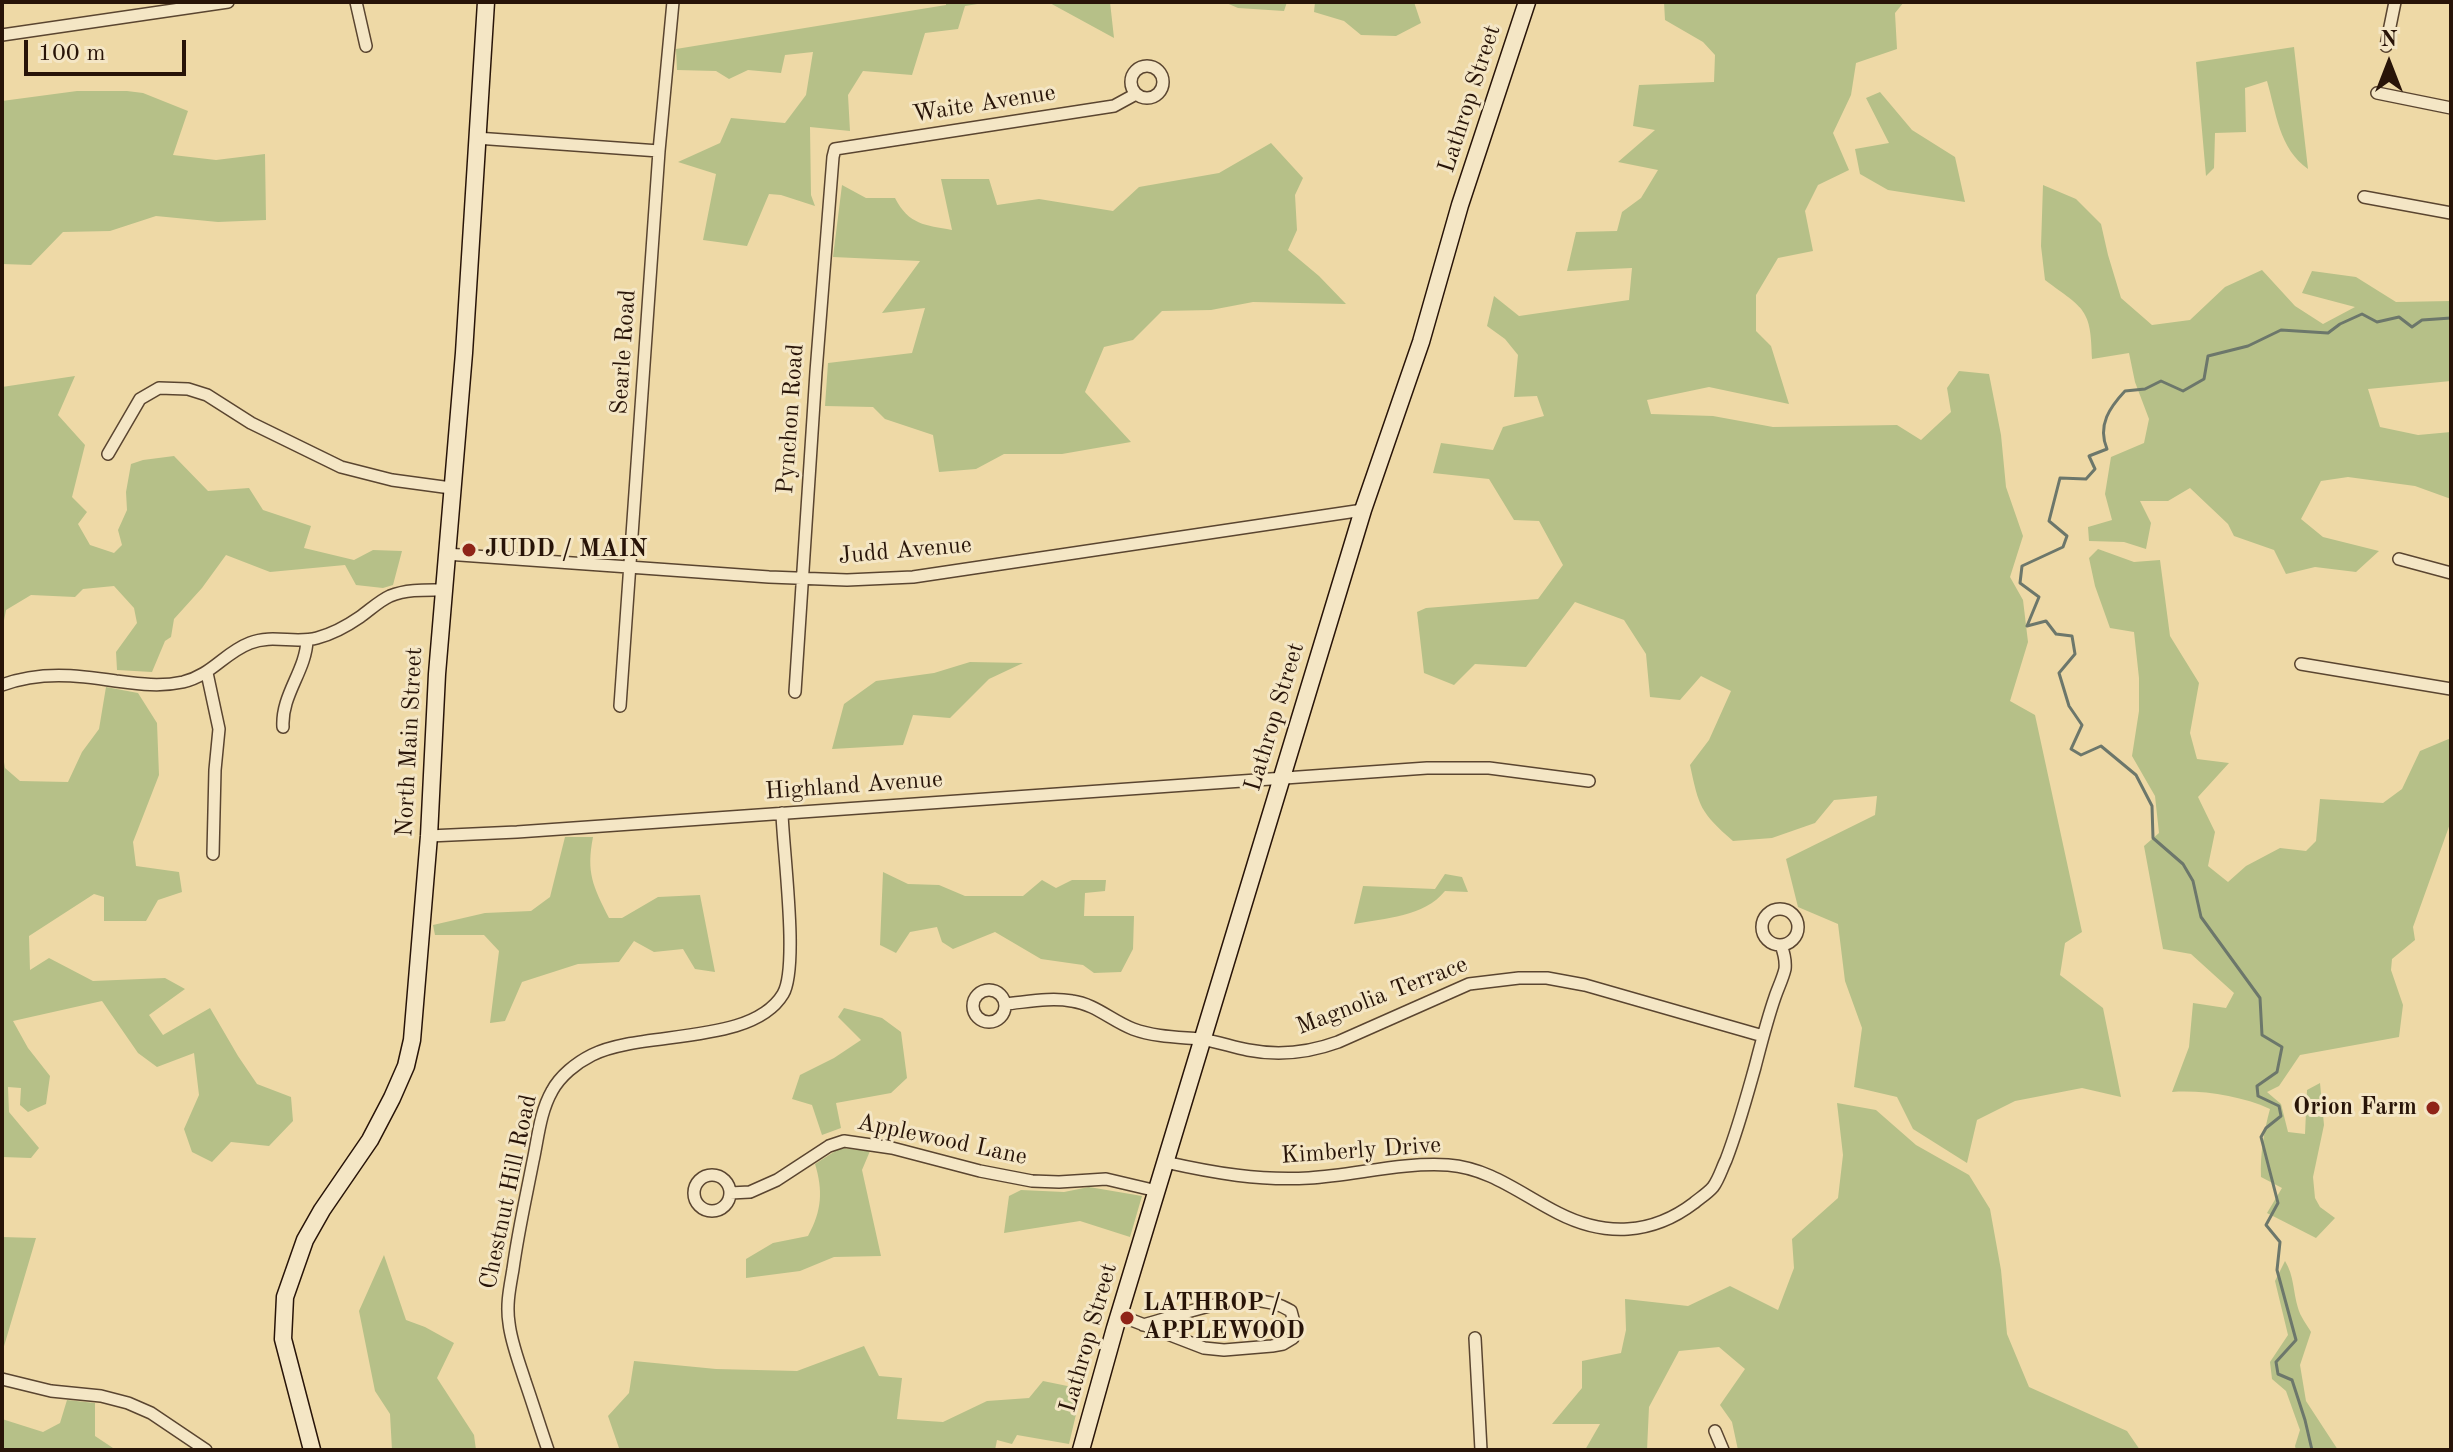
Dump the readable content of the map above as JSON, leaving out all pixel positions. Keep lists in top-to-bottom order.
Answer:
{
  "streets": {
    "street": [
      "Lathrop Street",
      "Waite Avenue",
      "Searle Road",
      "Pynchon Road",
      "Judd Avenue",
      "North Main Street",
      "Highland Avenue",
      "Magnolia Terrace",
      "Applewood Lane",
      "Kimberly Drive",
      "Chestnut Hill Road"
    ]
  },
  "crossings": [
    ["Lathrop Street", "Judd Avenue"],
    ["Lathrop Street", "Highland Avenue"],
    ["Lathrop Street", "Magnolia Terrace"],
    ["Lathrop Street", "Applewood Lane"],
    ["Lathrop Street", "Kimberly Drive"],
    ["Waite Avenue", "Pynchon Road"],
    ["Searle Road", "Judd Avenue"],
    ["Pynchon Road", "Judd Avenue"],
    ["Judd Avenue", "North Main Street"],
    ["North Main Street", "Highland Avenue"],
    ["Highland Avenue", "Chestnut Hill Road"],
    ["Magnolia Terrace", "Kimberly Drive"]
  ],
  "places": ["JUDD / MAIN", "Orion Farm", "LATHROP / APPLEWOOD"],
  "scale_bar": "100 m",
  "north": "top"
}
